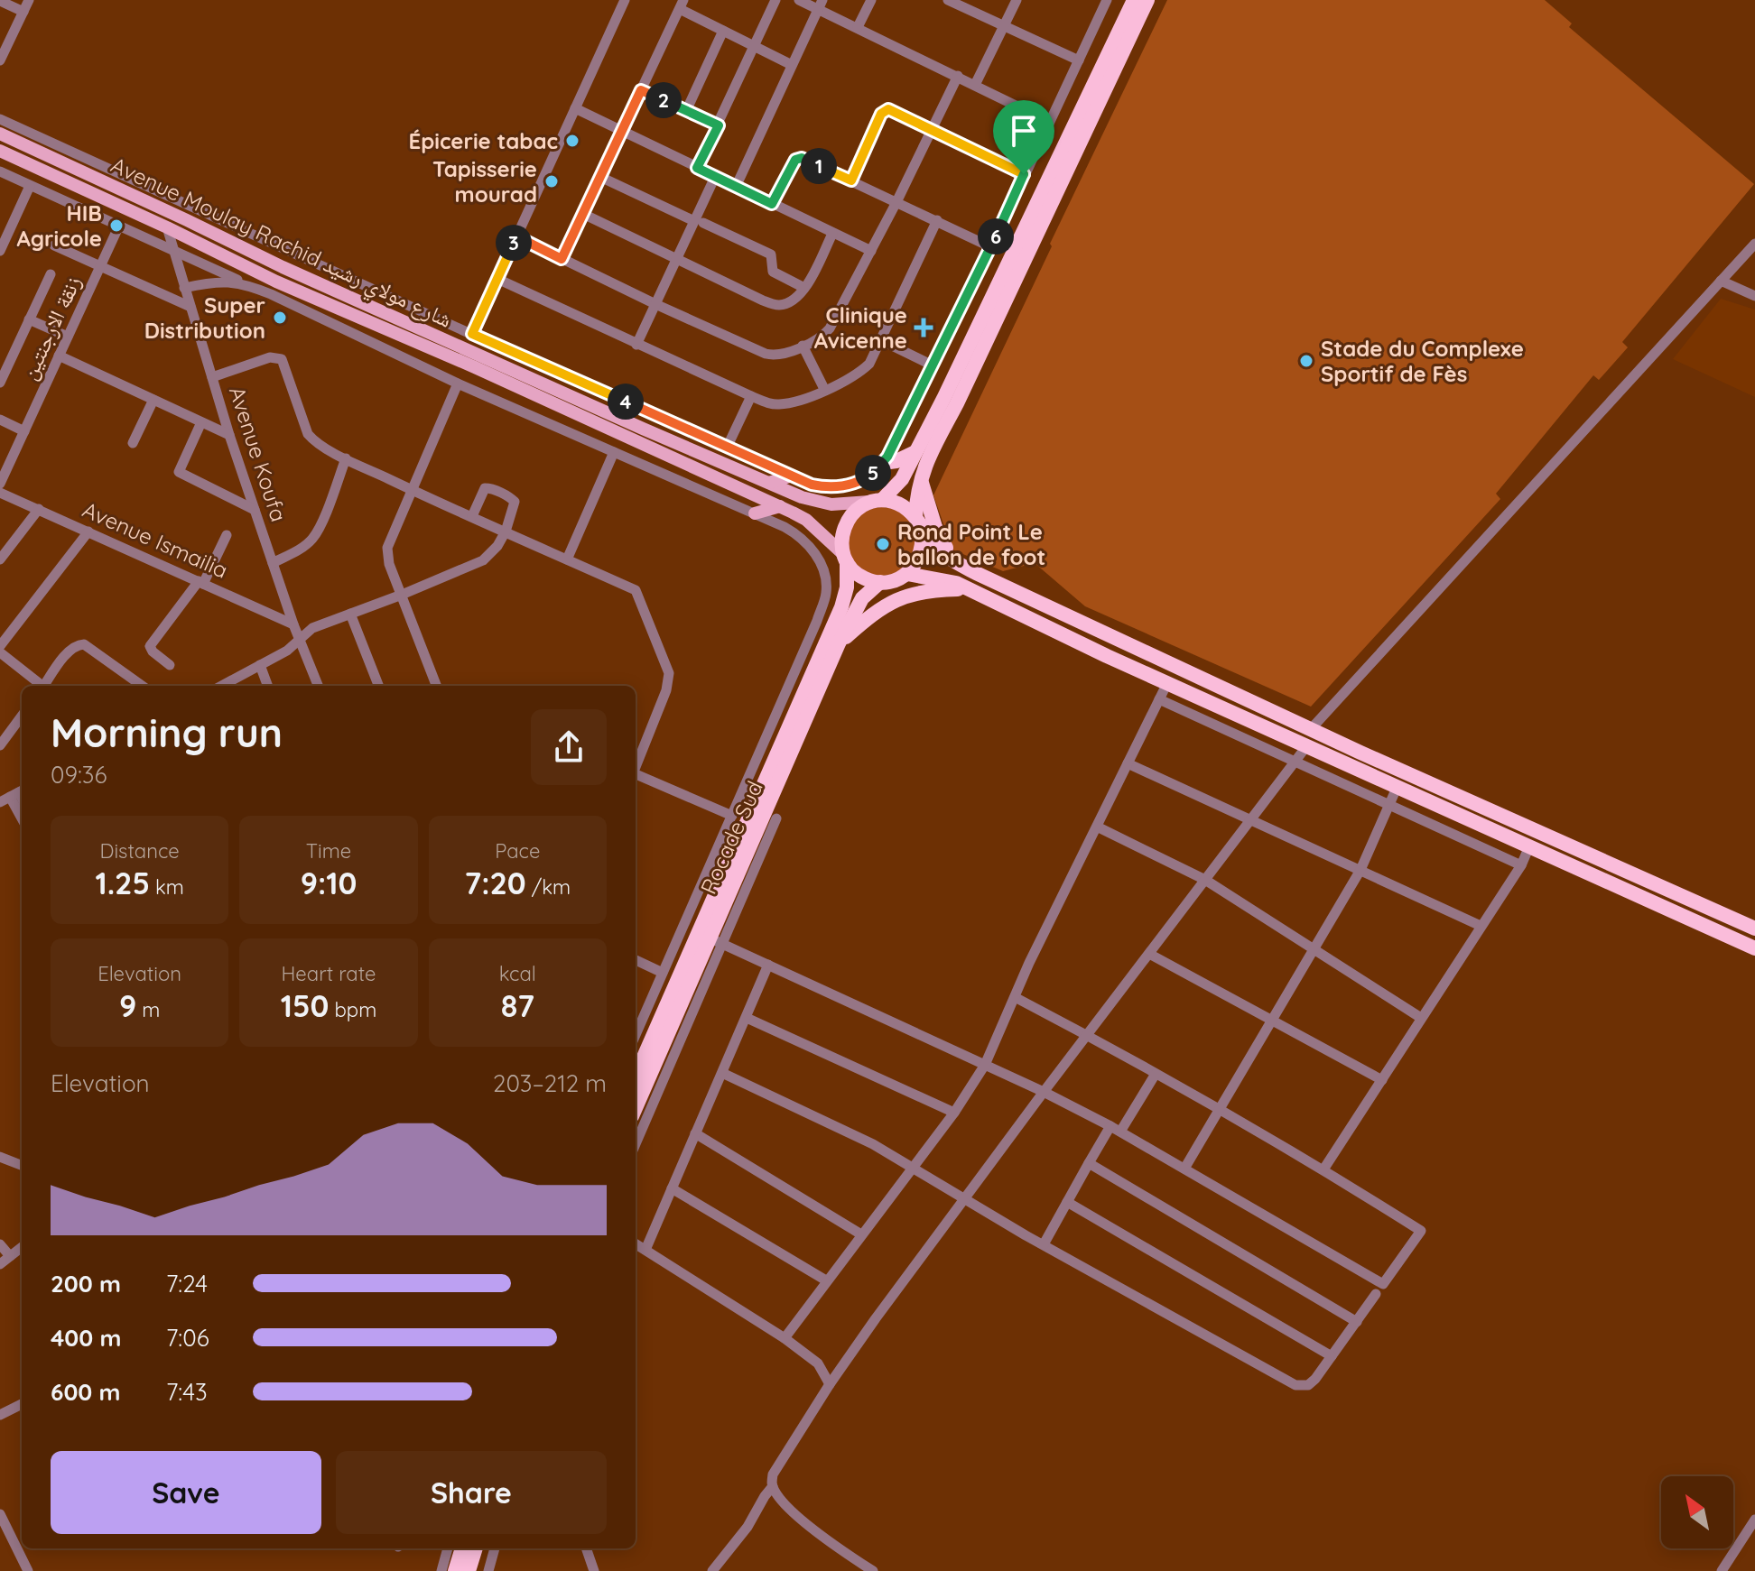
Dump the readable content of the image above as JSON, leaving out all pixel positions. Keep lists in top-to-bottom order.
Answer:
{
  "streets": {
    "highway": ["Rocade Sud"],
    "main road": ["Avenue Moulay Rachid شارع مولاي رشيد"],
    "street": ["زنقة الارجنتين", "Avenue Koufa", "Avenue Ismailia"]
  },
  "crossings": [
    ["Avenue Moulay Rachid شارع مولاي رشيد", "Avenue Koufa"],
    ["Avenue Moulay Rachid شارع مولاي رشيد", "Rocade Sud"],
    ["Avenue Koufa", "Avenue Ismailia"]
  ],
  "places": {
    "other": [
      "Épicerie tabac",
      "Tapisserie mourad",
      "HIB Agricole",
      "Super Distribution",
      "Stade du Complexe Sportif de Fès",
      "Rond Point Le ballon de foot"
    ],
    "health": ["Clinique Avicenne"]
  },
  "north": "top left",
  "page": {
    "pins": [
      "2",
      "1",
      "6",
      "3",
      "4",
      "5"
    ],
    "heading": ["Morning run", "09:36"],
    "stats": [
      ["Distance", "1.25 km"],
      ["Time", "9:10"],
      ["Pace", "7:20 /km"],
      ["Elevation", "9 m"],
      ["Heart rate", "150 bpm"],
      ["kcal", "87"]
    ],
    "chart": ["Elevation", "203–212 m"],
    "list": [
      {
        "name": "200 m",
        "note": "7:24"
      },
      {
        "name": "400 m",
        "note": "7:06"
      },
      {
        "name": "600 m",
        "note": "7:43"
      }
    ],
    "buttons": ["Save", "Share"]
  }
}
